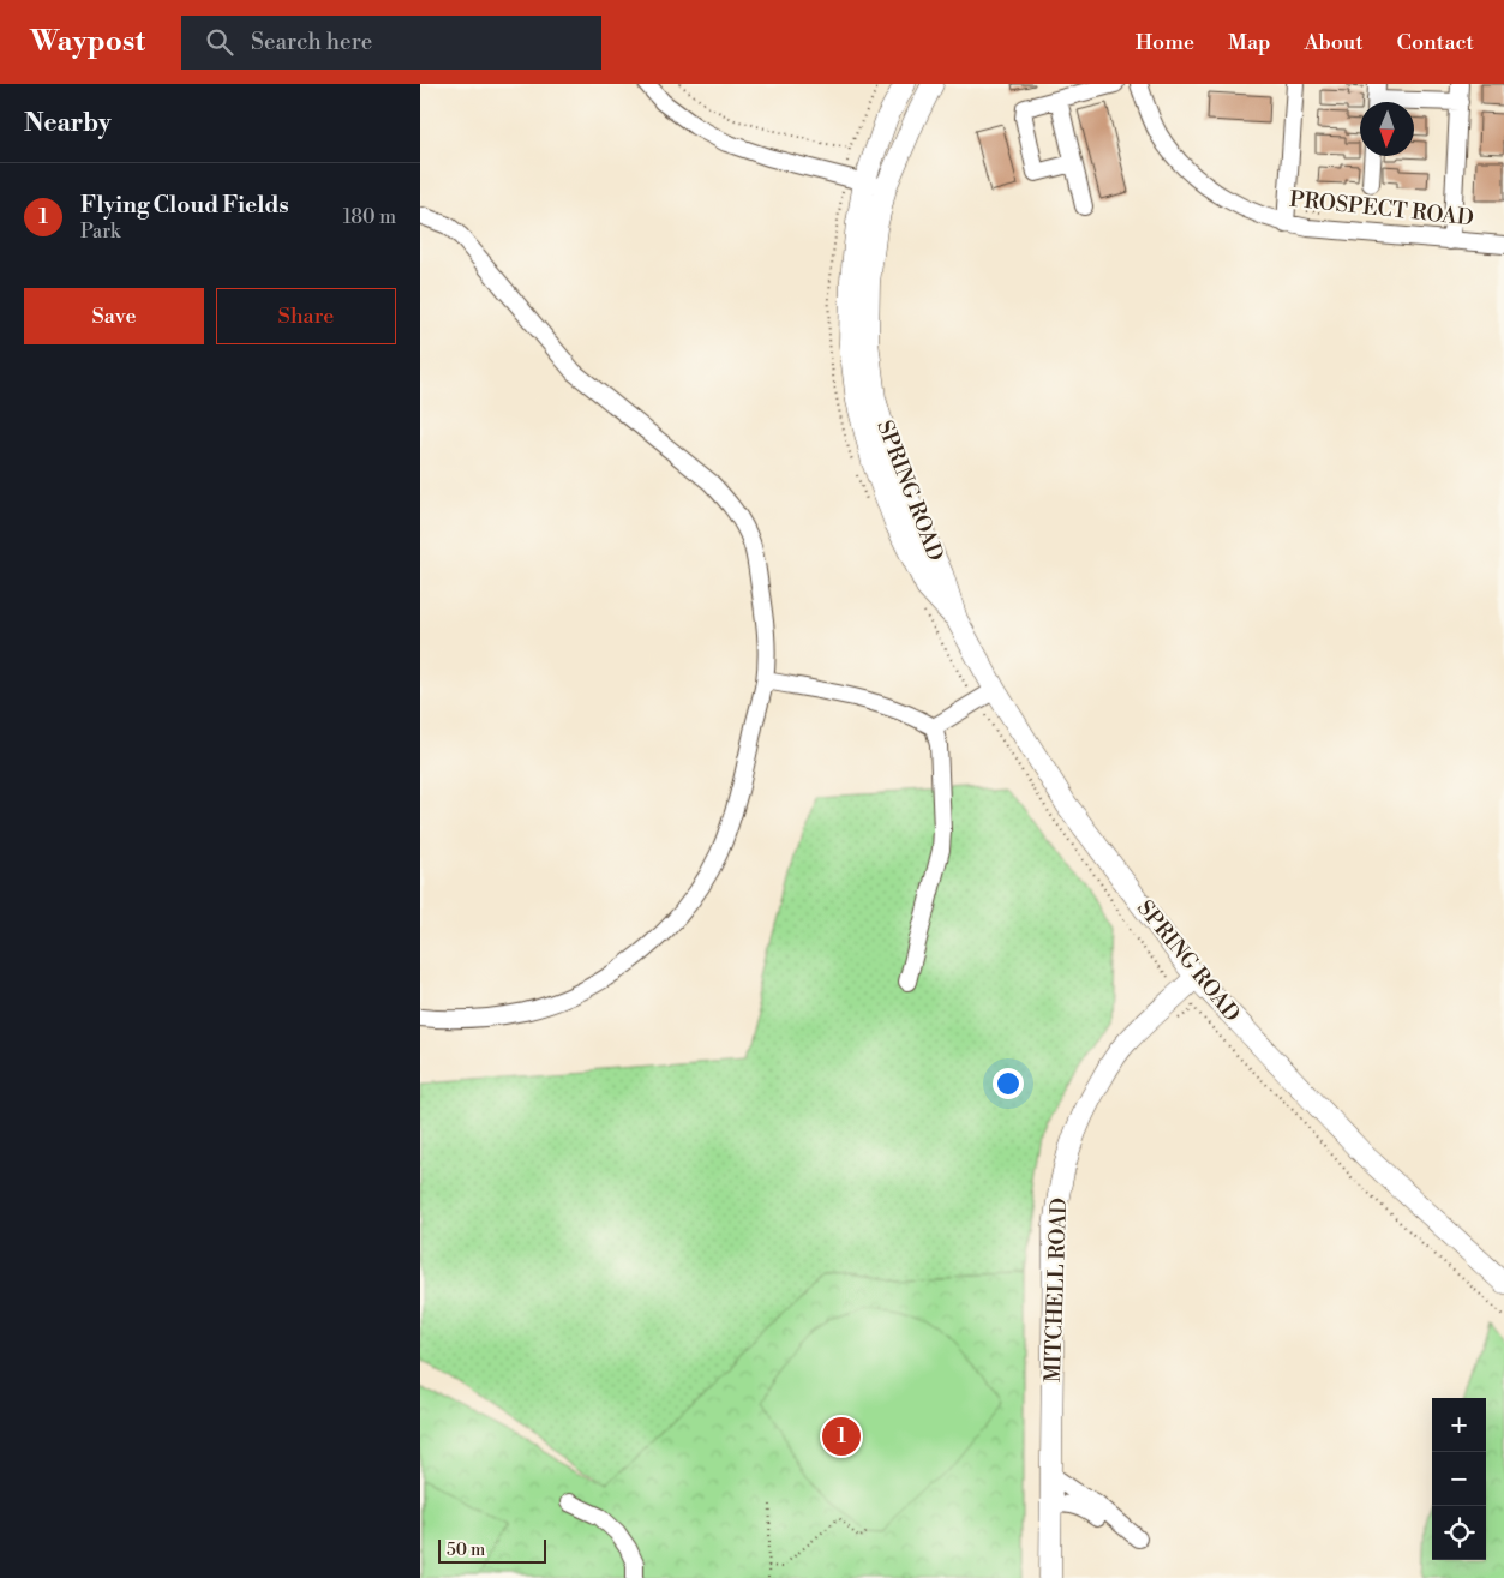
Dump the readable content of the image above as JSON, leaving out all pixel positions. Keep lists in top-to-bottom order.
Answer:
{
  "streets": {
    "main road": ["SPRING ROAD", "MITCHELL ROAD"],
    "street": ["PROSPECT ROAD"]
  },
  "crossings": [
    ["SPRING ROAD", "MITCHELL ROAD"]
  ],
  "scale_bar": "50 m",
  "north": "bottom",
  "page": {
    "header": "Waypost",
    "search": "Search here",
    "nav": [
      "Home",
      "Map",
      "About",
      "Contact"
    ],
    "heading": "Nearby",
    "list": [
      {
        "mark": "1",
        "name": "Flying Cloud Fields",
        "note": "Park",
        "value": "180 m"
      }
    ],
    "buttons": ["Save", "Share"],
    "map_buttons": ["+", "−"],
    "pins": "1",
    "scale": "50 m"
  }
}
